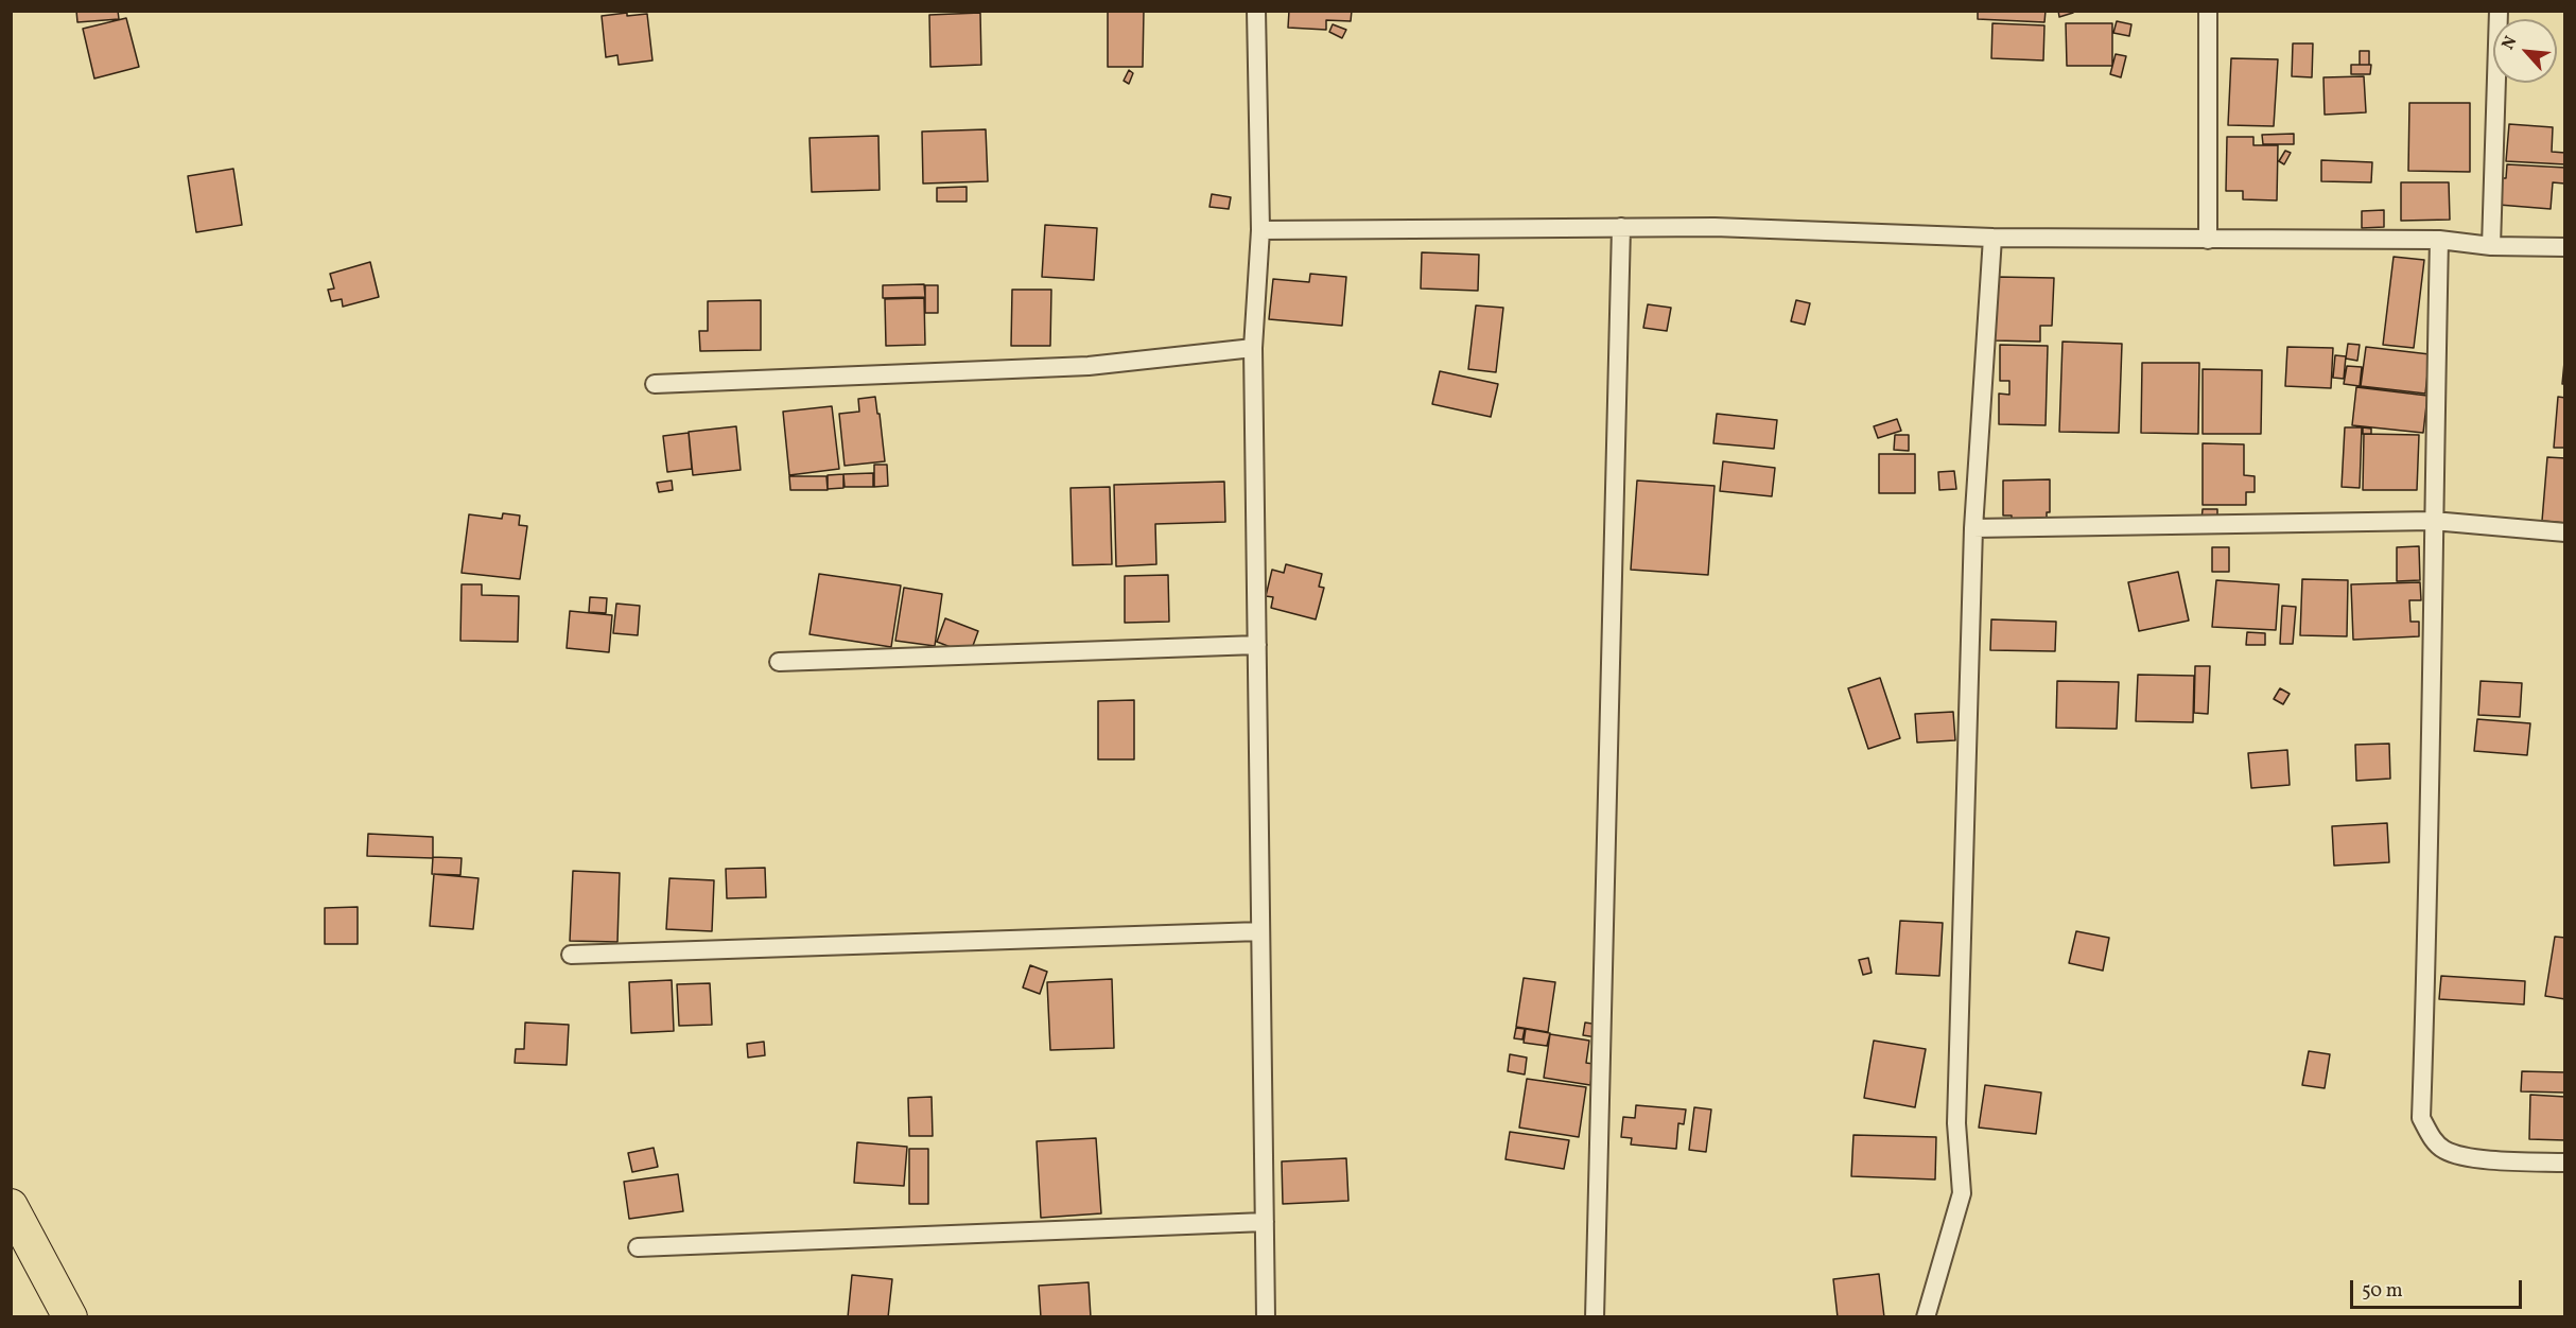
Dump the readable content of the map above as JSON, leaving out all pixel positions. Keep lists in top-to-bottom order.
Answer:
{
  "scale_bar": "50 m",
  "north": "top left"
}
